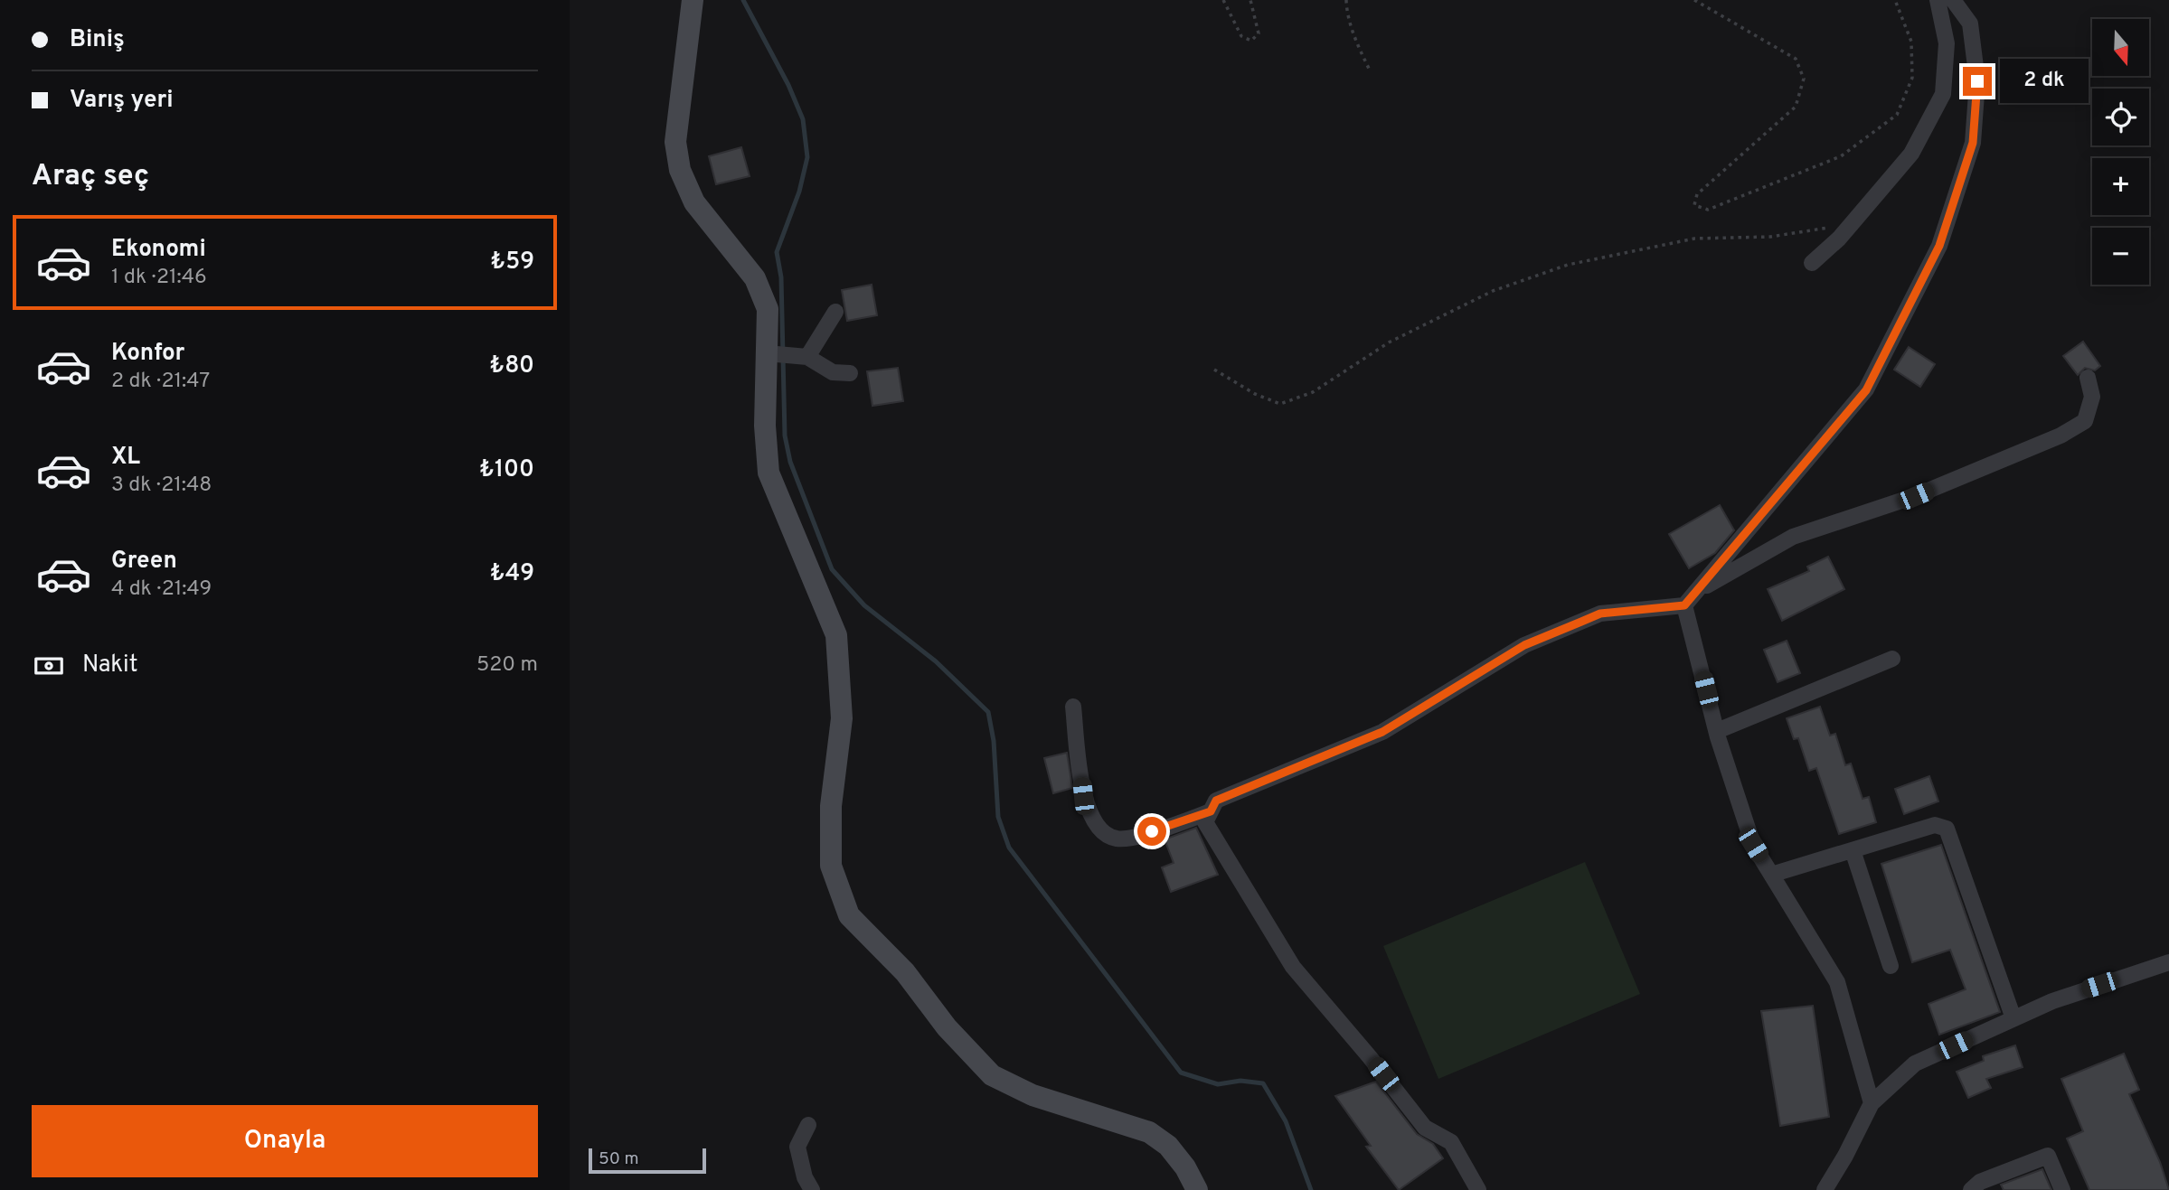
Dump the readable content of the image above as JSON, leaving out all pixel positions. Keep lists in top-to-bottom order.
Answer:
{
  "scale_bar": "50 m",
  "north": "bottom",
  "page": {
    "banner": ["Biniş", "Varış yeri"],
    "map_buttons": ["+", "−"],
    "bubble": "2 dk",
    "heading": "Araç seç",
    "list": [
      {
        "name": "Ekonomi",
        "note": "1 dk · 21:46",
        "value": "₺59"
      },
      {
        "name": "Konfor",
        "note": "2 dk · 21:47",
        "value": "₺80"
      },
      {
        "name": "XL",
        "note": "3 dk · 21:48",
        "value": "₺100"
      },
      {
        "name": "Green",
        "note": "4 dk · 21:49",
        "value": "₺49"
      }
    ],
    "pay": ["Nakit", "520 m"],
    "buttons": "Onayla",
    "scale": "50 m"
  }
}
